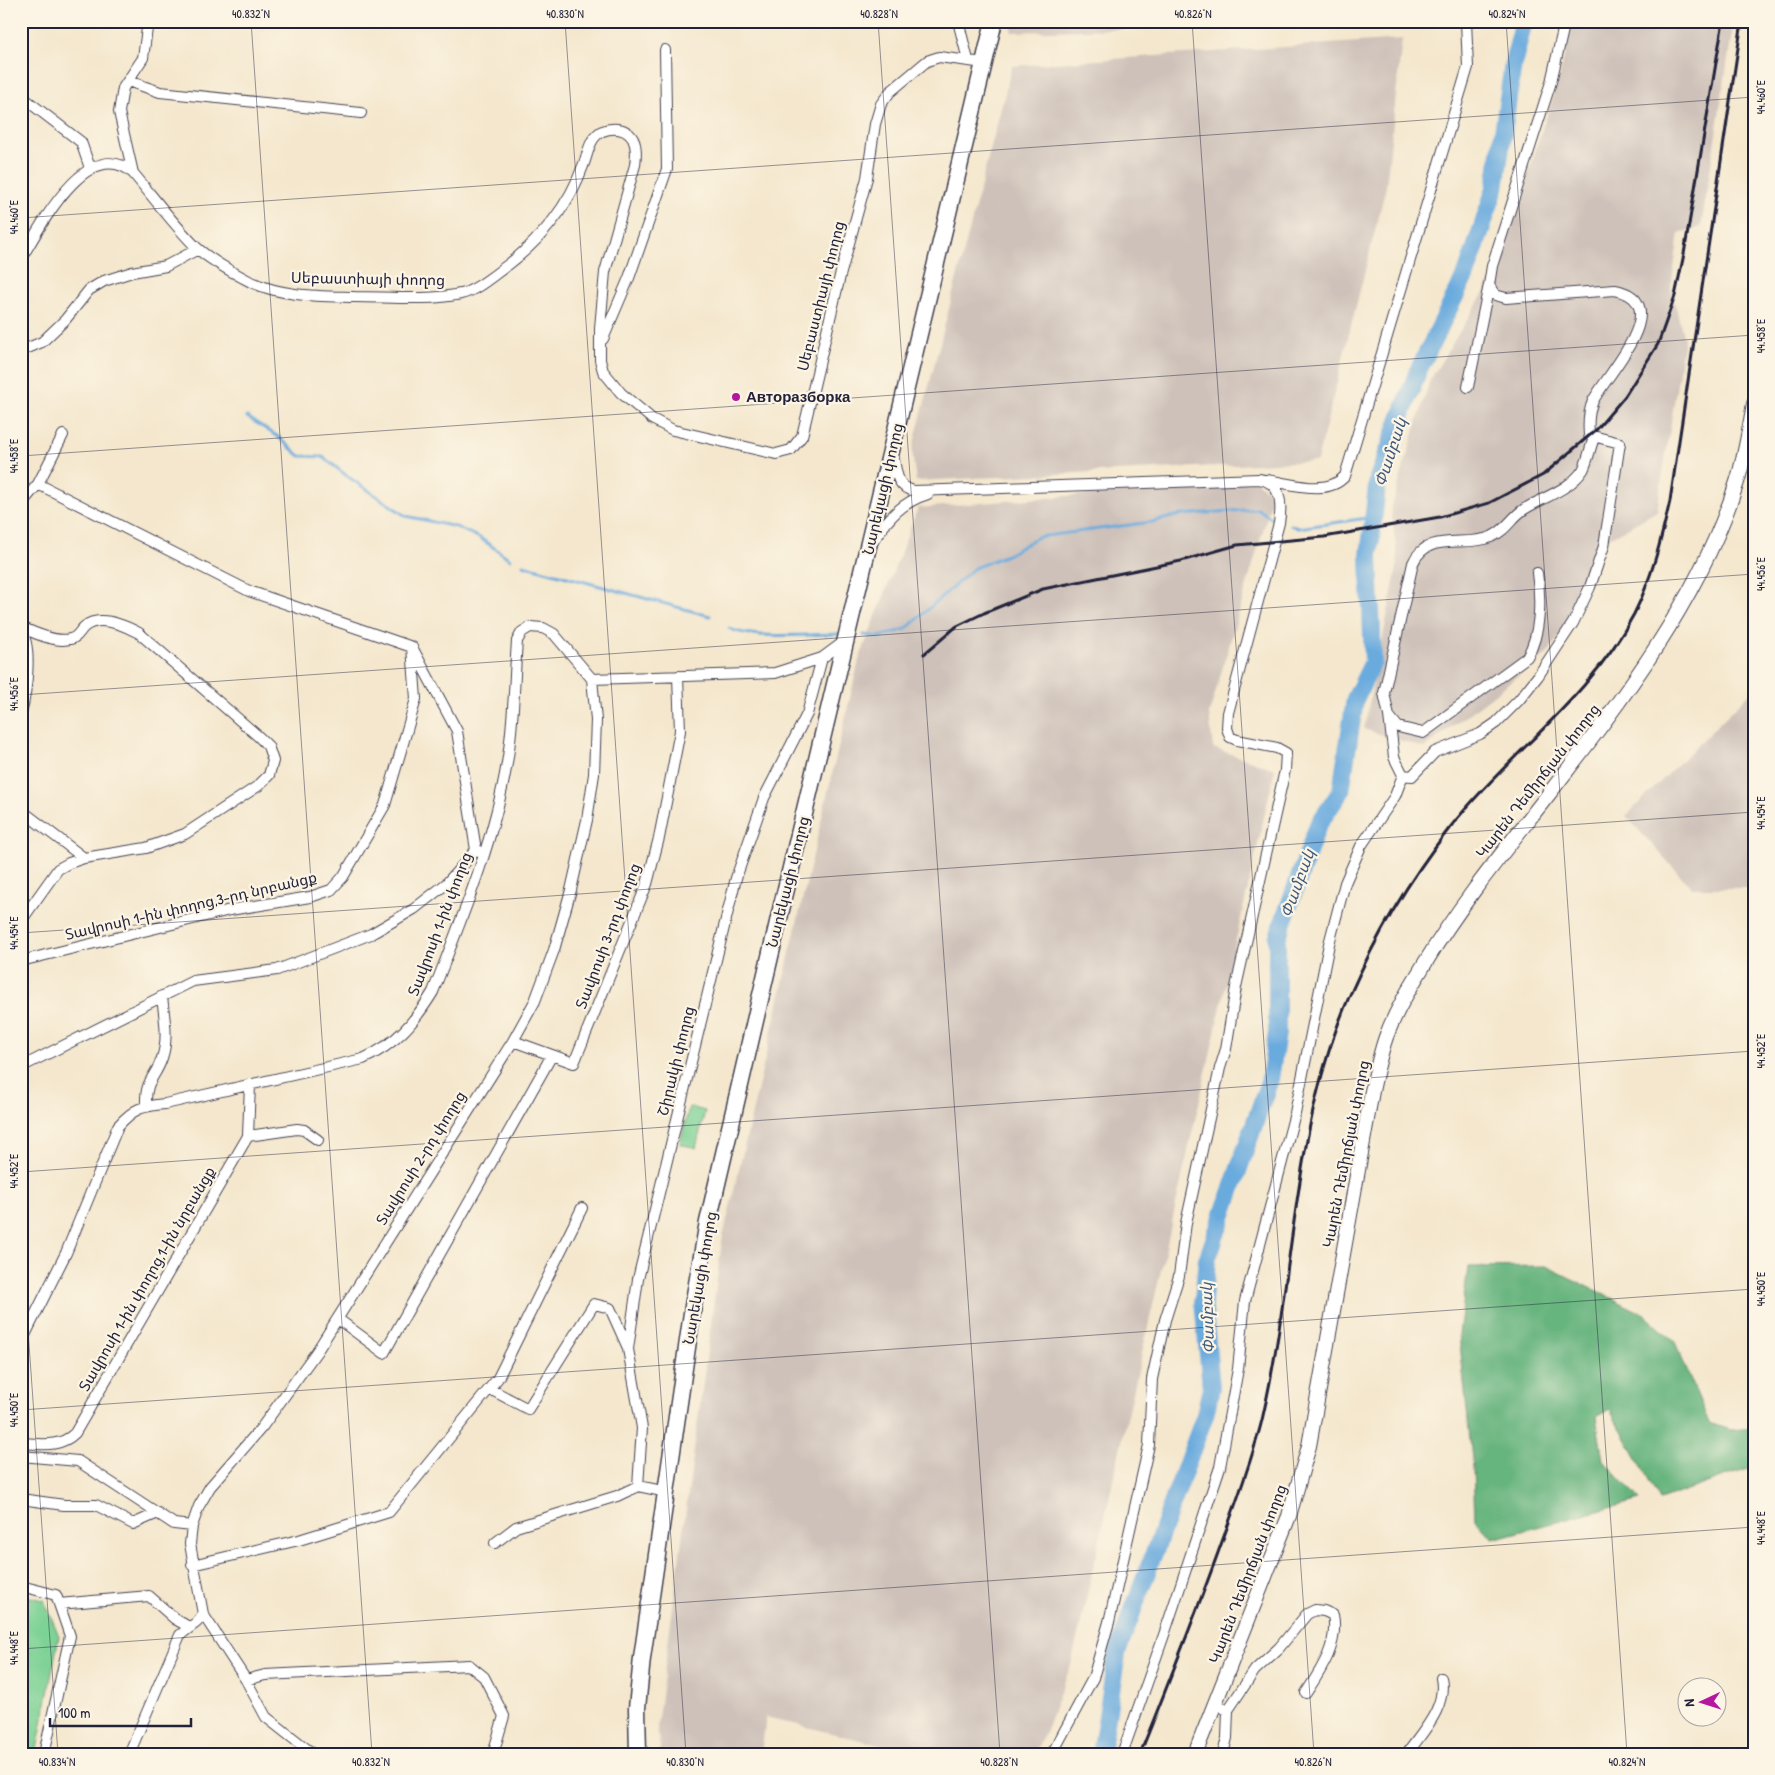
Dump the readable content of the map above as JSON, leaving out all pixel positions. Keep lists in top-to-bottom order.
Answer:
{
  "streets": {
    "highway": ["Նարեկացի փողոց"],
    "main road": ["Կարեն Դեմիրճյան փողոց"],
    "street": [
      "Սեբաստիայի փողոց",
      "Տավրոսի 1-ին փողոց,3-րդ նրբանցք",
      "Տավրոսի 1-ին փողոց",
      "Տավրոսի 3-րդ փողոց",
      "Շիրակի փողոց",
      "Տավրոսի 2-րդ փողոց",
      "Տավրոսի 1-ին փողոց,1-ին նրբանցք"
    ]
  },
  "crossings": [
    ["Սեբաստիայի փողոց", "Նարեկացի փողոց"],
    ["Տավրոսի 1-ին փողոց", "Տավրոսի 2-րդ փողոց"],
    ["Տավրոսի 1-ին փողոց", "Տավրոսի 1-ին փողոց,1-ին նրբանցք"],
    ["Տավրոսի 3-րդ փողոց", "Տավրոսի 2-րդ փողոց"]
  ],
  "water": ["Փամբակ"],
  "places": ["Авторазборка"],
  "scale_bar": "100 m",
  "north": "left",
  "coordinates": [
    "40.832°N",
    "40.830°N",
    "40.828°N",
    "40.826°N",
    "40.824°N",
    "44.460°E",
    "44.458°E",
    "44.456°E",
    "44.454°E",
    "44.452°E",
    "44.450°E",
    "44.448°E",
    "40.834°N"
  ]
}
